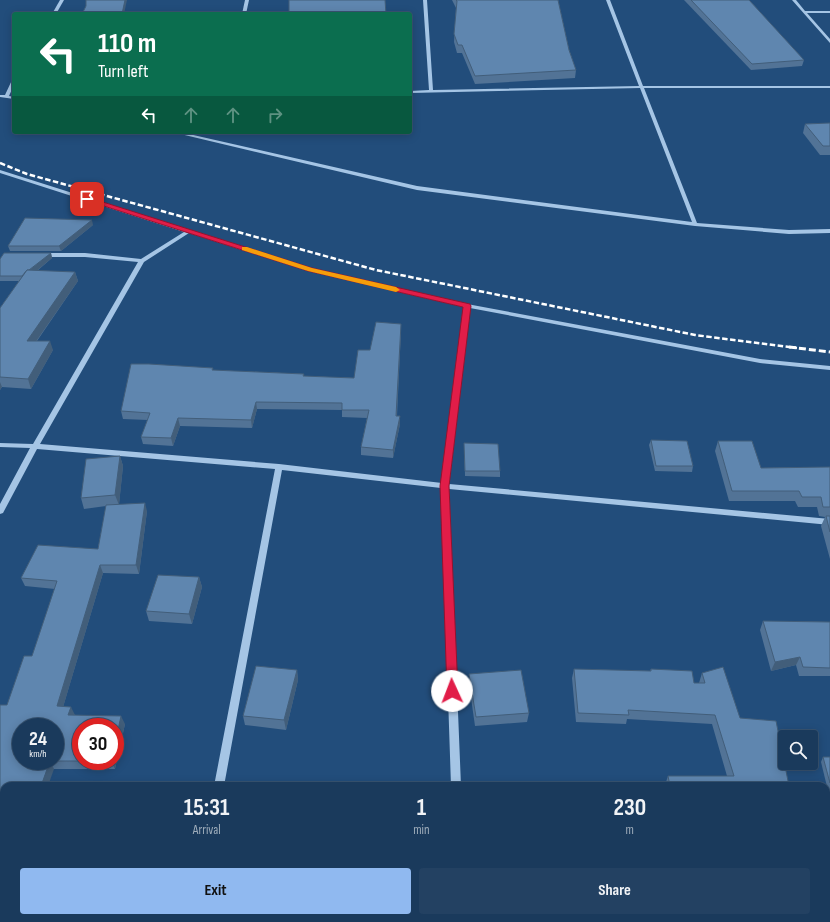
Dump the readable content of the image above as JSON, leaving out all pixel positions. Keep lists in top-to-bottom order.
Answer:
{
  "page": {
    "turn": ["110 m", "Turn left"],
    "speed": "24 km/h",
    "limit": "30",
    "eta": [
      "15:31",
      "Arrival",
      "1",
      "min",
      "230",
      "m"
    ],
    "buttons": ["Exit", "Share"]
  }
}
